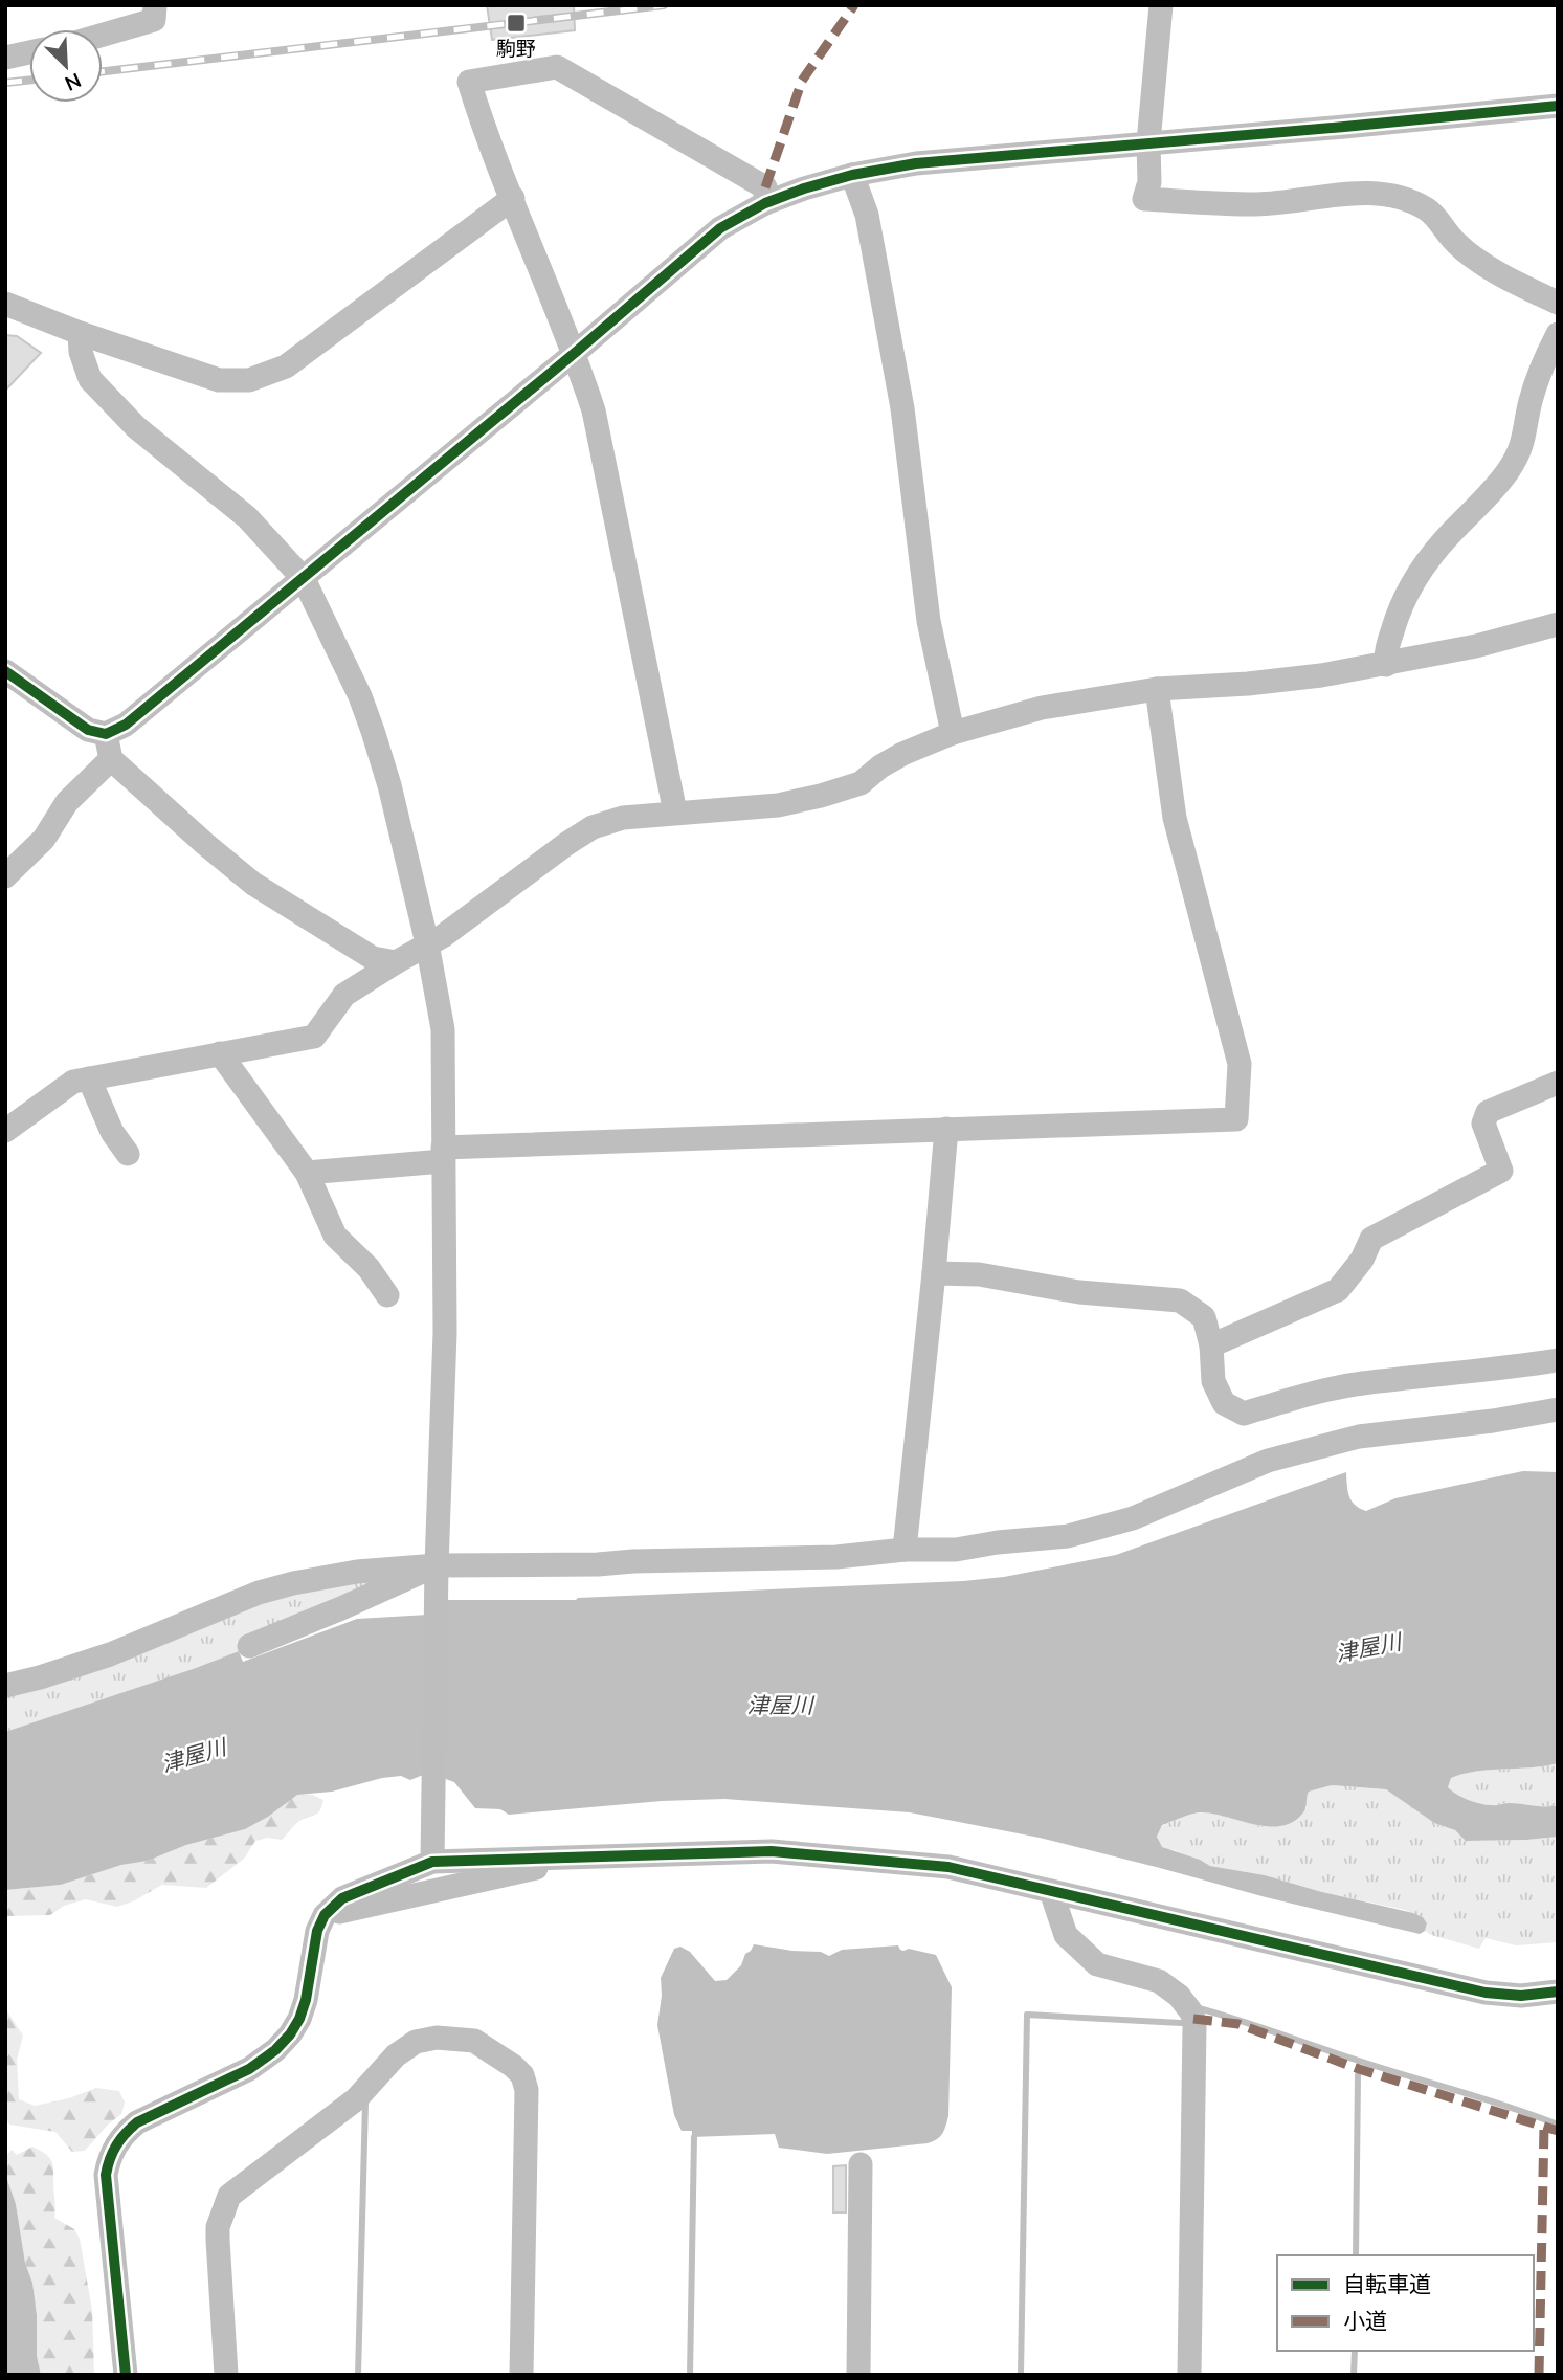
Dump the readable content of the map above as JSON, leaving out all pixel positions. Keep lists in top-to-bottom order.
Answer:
{
  "water": ["津屋川"],
  "places": {
    "transit": ["駒野"]
  },
  "legend": ["自転車道", "小道"],
  "north": "bottom right"
}
